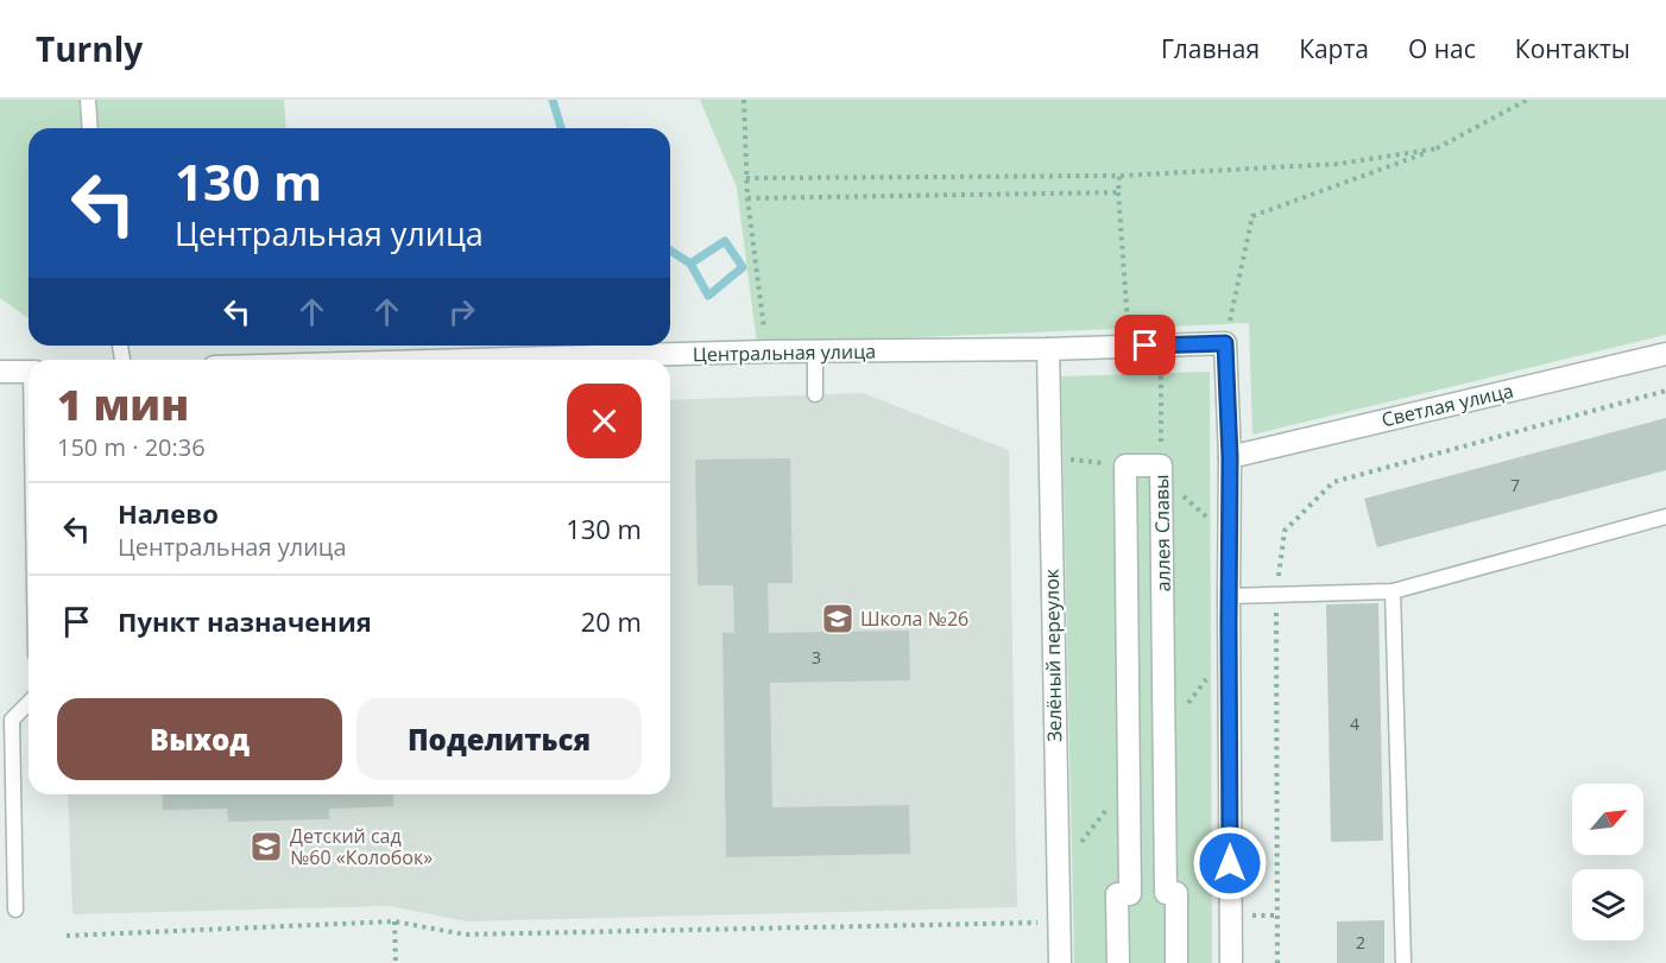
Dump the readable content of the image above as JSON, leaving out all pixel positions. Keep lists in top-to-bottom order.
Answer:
{
  "streets": {
    "street": [
      "Центральная улица",
      "Светлая улица",
      "аллея Славы",
      "Зелёный переулок"
    ]
  },
  "crossings": [
    ["Центральная улица", "Зелёный переулок"]
  ],
  "places": {
    "school or university": ["Школа №26", "Детский сад №60 «Колобок»"]
  },
  "house_numbers": [
    "7",
    "3",
    "4",
    "2"
  ],
  "north": "top right",
  "page": {
    "header": "Turnly",
    "nav": [
      "Главная",
      "Карта",
      "О нас",
      "Контакты"
    ],
    "turn": ["130 m", "Центральная улица"],
    "heading": ["1 мин", "150 m · 20:36"],
    "list": [
      {
        "name": "Налево",
        "note": "Центральная улица",
        "value": "130 m"
      },
      {
        "name": "Пункт назначения",
        "value": "20 m"
      }
    ],
    "buttons": ["Выход", "Поделиться"]
  }
}
